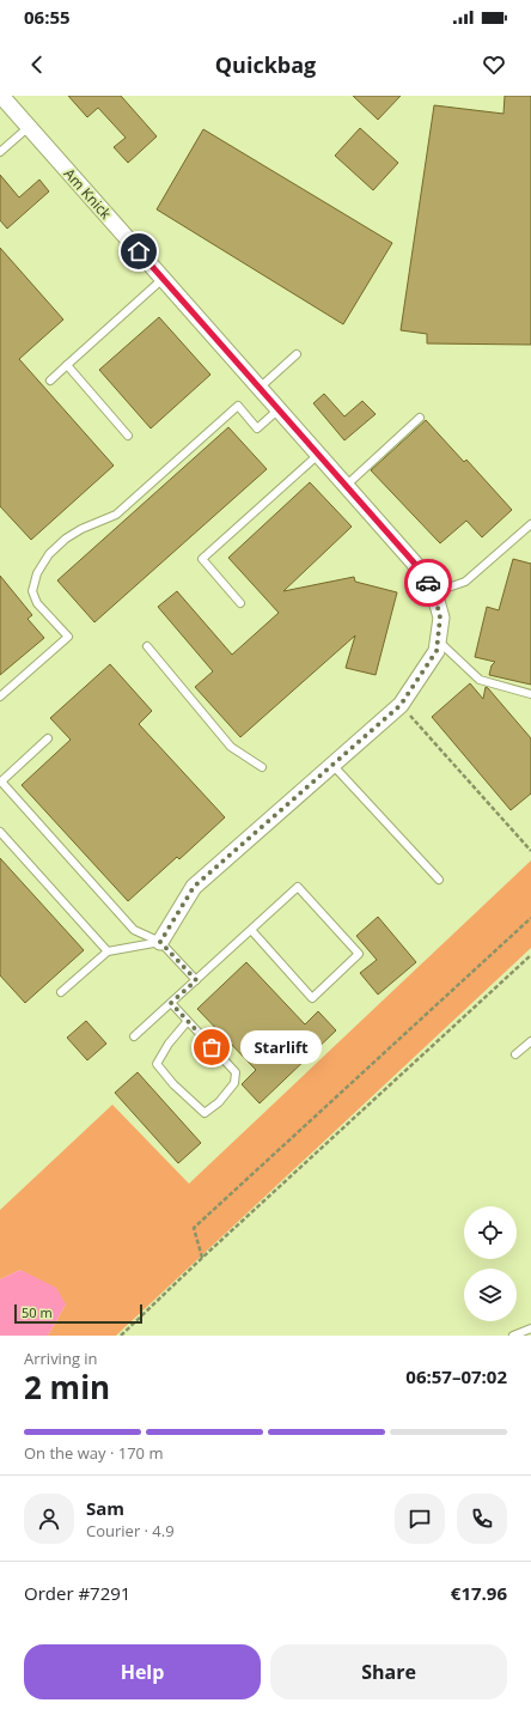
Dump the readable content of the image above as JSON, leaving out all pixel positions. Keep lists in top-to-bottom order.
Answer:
{
  "streets": {
    "street": ["Am Knick"]
  },
  "places": ["Starlift"],
  "scale_bar": "50 m",
  "page": {
    "status": "06:55",
    "header": "Quickbag",
    "bubble": "Starlift",
    "scale": "50 m",
    "heading": ["2 min", "Arriving in", "06:57–07:02"],
    "panel": [
      "Sam",
      "Courier · 4.9",
      "Order #7291",
      "€17.96"
    ],
    "bar": "On the way · 170 m",
    "buttons": ["Help", "Share"]
  }
}
